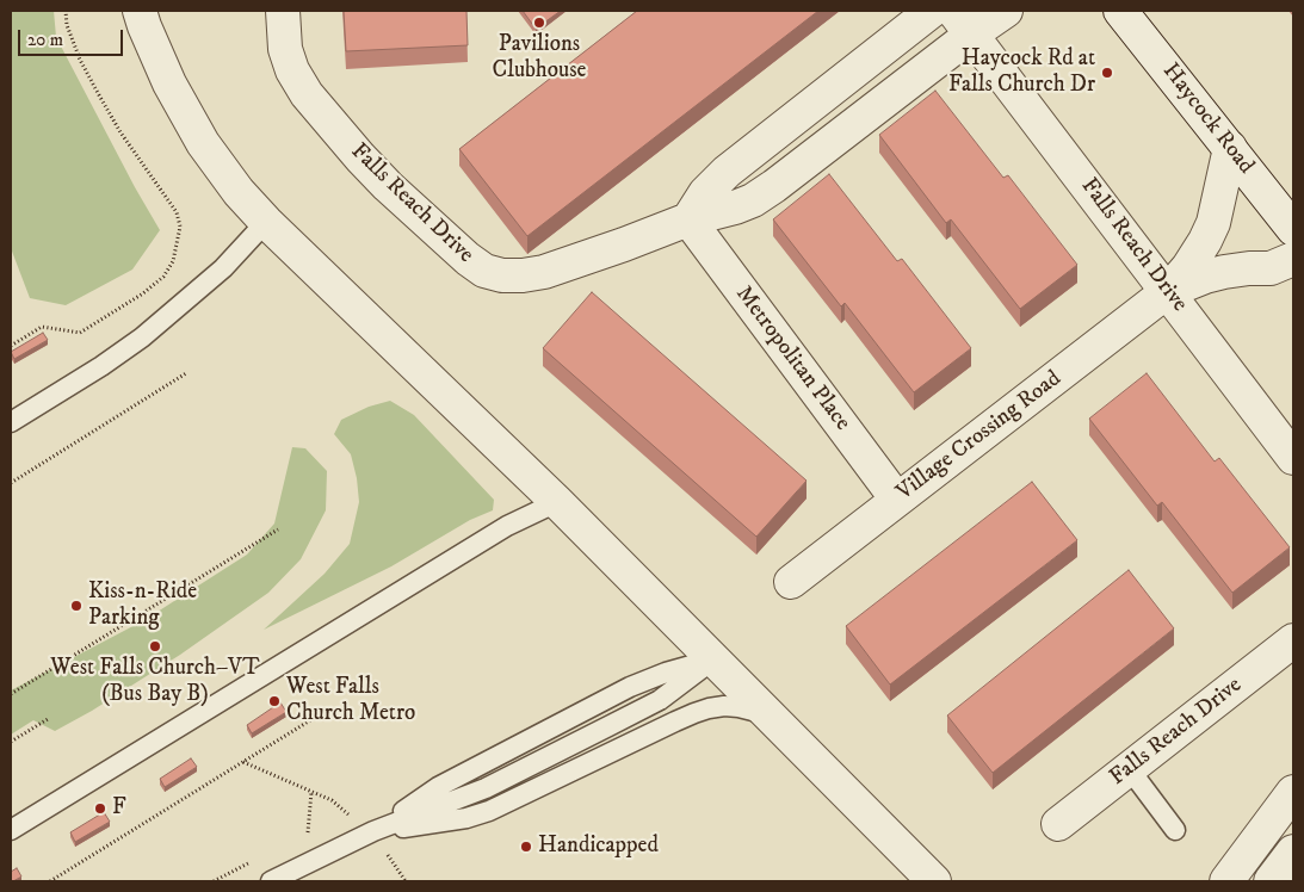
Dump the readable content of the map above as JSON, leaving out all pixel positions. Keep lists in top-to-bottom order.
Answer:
{
  "streets": {
    "street": [
      "Haycock Road",
      "Falls Reach Drive",
      "Metropolitan Place",
      "Village Crossing Road"
    ]
  },
  "crossings": [
    ["Haycock Road", "Village Crossing Road"],
    ["Falls Reach Drive", "Metropolitan Place"],
    ["Falls Reach Drive", "Village Crossing Road"],
    ["Metropolitan Place", "Village Crossing Road"]
  ],
  "places": [
    "Pavilions Clubhouse",
    "Haycock Rd at Falls Church Dr",
    "Kiss-n-Ride Parking",
    "West Falls Church–VT (Bus Bay B)",
    "West Falls Church Metro",
    "F",
    "Handicapped"
  ],
  "scale_bar": "20 m"
}
